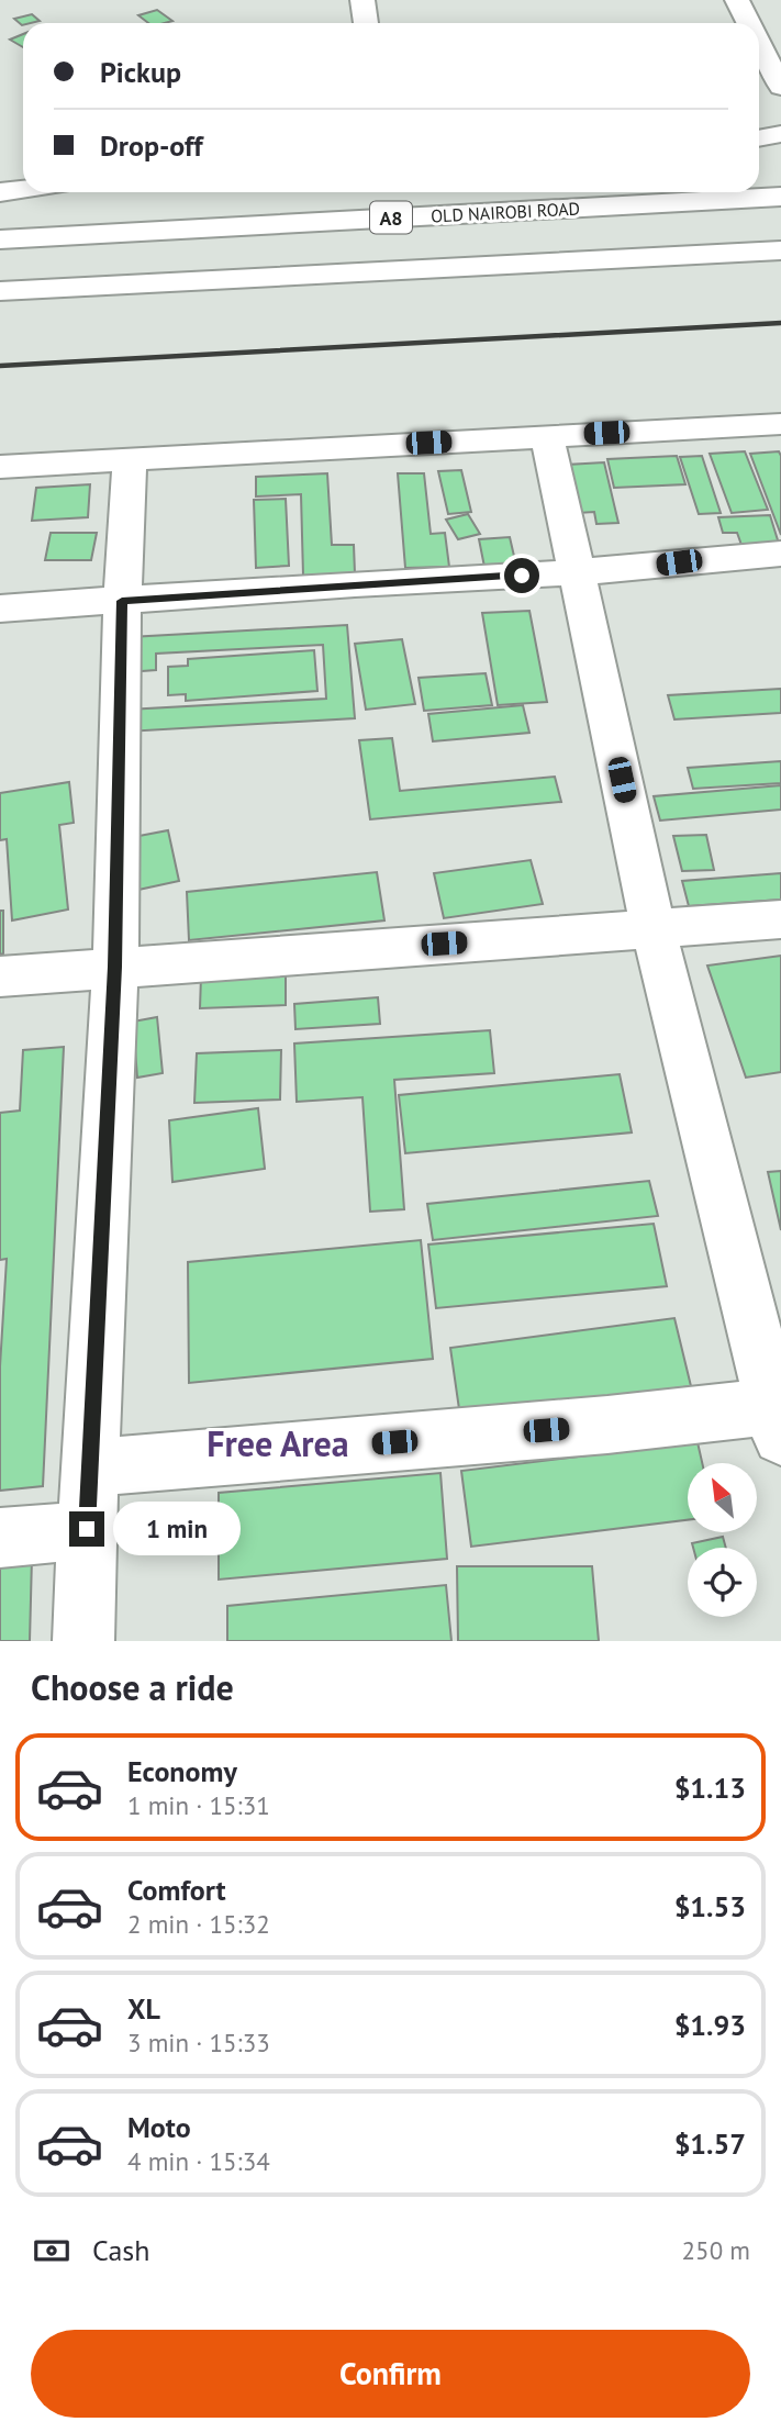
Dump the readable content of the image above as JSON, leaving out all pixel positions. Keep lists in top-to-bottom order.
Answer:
{
  "streets": {
    "main road": ["OLD NAIROBI ROAD", "A8"]
  },
  "districts": ["Free Area"],
  "north": "top left",
  "page": {
    "banner": ["Pickup", "Drop-off"],
    "bubble": "1 min",
    "heading": "Choose a ride",
    "list": [
      {
        "name": "Economy",
        "note": "1 min · 15:31",
        "value": "$1.13"
      },
      {
        "name": "Comfort",
        "note": "2 min · 15:32",
        "value": "$1.53"
      },
      {
        "name": "XL",
        "note": "3 min · 15:33",
        "value": "$1.93"
      },
      {
        "name": "Moto",
        "note": "4 min · 15:34",
        "value": "$1.57"
      }
    ],
    "pay": ["Cash", "250 m"],
    "buttons": "Confirm"
  }
}
